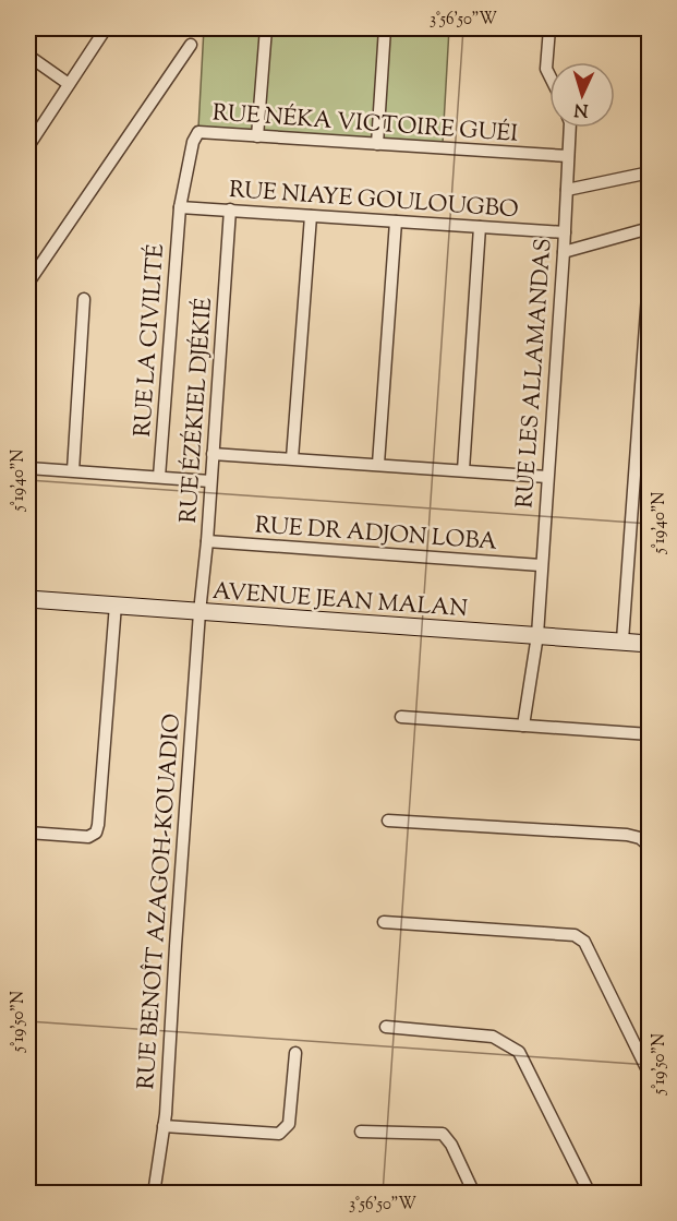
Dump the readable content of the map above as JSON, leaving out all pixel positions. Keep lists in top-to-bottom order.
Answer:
{
  "streets": {
    "main road": ["AVENUE JEAN MALAN"],
    "street": [
      "RUE NÉKA VICTOIRE GUÉI",
      "RUE NIAYE GOULOUGBO",
      "RUE LA CIVILITÉ",
      "RUE LES ALLAMANDAS",
      "RUE ÉZÉKIEL DJÉKIÉ",
      "RUE DR ADJON LOBA",
      "RUE BENOÎT AZAGOH-KOUADIO"
    ]
  },
  "crossings": [
    ["RUE NÉKA VICTOIRE GUÉI", "RUE NIAYE GOULOUGBO"],
    ["RUE NÉKA VICTOIRE GUÉI", "RUE LA CIVILITÉ"],
    ["RUE NÉKA VICTOIRE GUÉI", "RUE LES ALLAMANDAS"],
    ["RUE NIAYE GOULOUGBO", "RUE LA CIVILITÉ"],
    ["RUE NIAYE GOULOUGBO", "RUE LES ALLAMANDAS"],
    ["RUE NIAYE GOULOUGBO", "RUE ÉZÉKIEL DJÉKIÉ"],
    ["RUE LES ALLAMANDAS", "RUE DR ADJON LOBA"],
    ["RUE LES ALLAMANDAS", "AVENUE JEAN MALAN"],
    ["RUE ÉZÉKIEL DJÉKIÉ", "RUE DR ADJON LOBA"],
    ["RUE ÉZÉKIEL DJÉKIÉ", "AVENUE JEAN MALAN"],
    ["RUE ÉZÉKIEL DJÉKIÉ", "RUE BENOÎT AZAGOH-KOUADIO"],
    ["AVENUE JEAN MALAN", "RUE BENOÎT AZAGOH-KOUADIO"]
  ],
  "north": "bottom",
  "coordinates": ["3°56'50\"W", "5°19'40\"N", "5°19'50\"N"]
}
